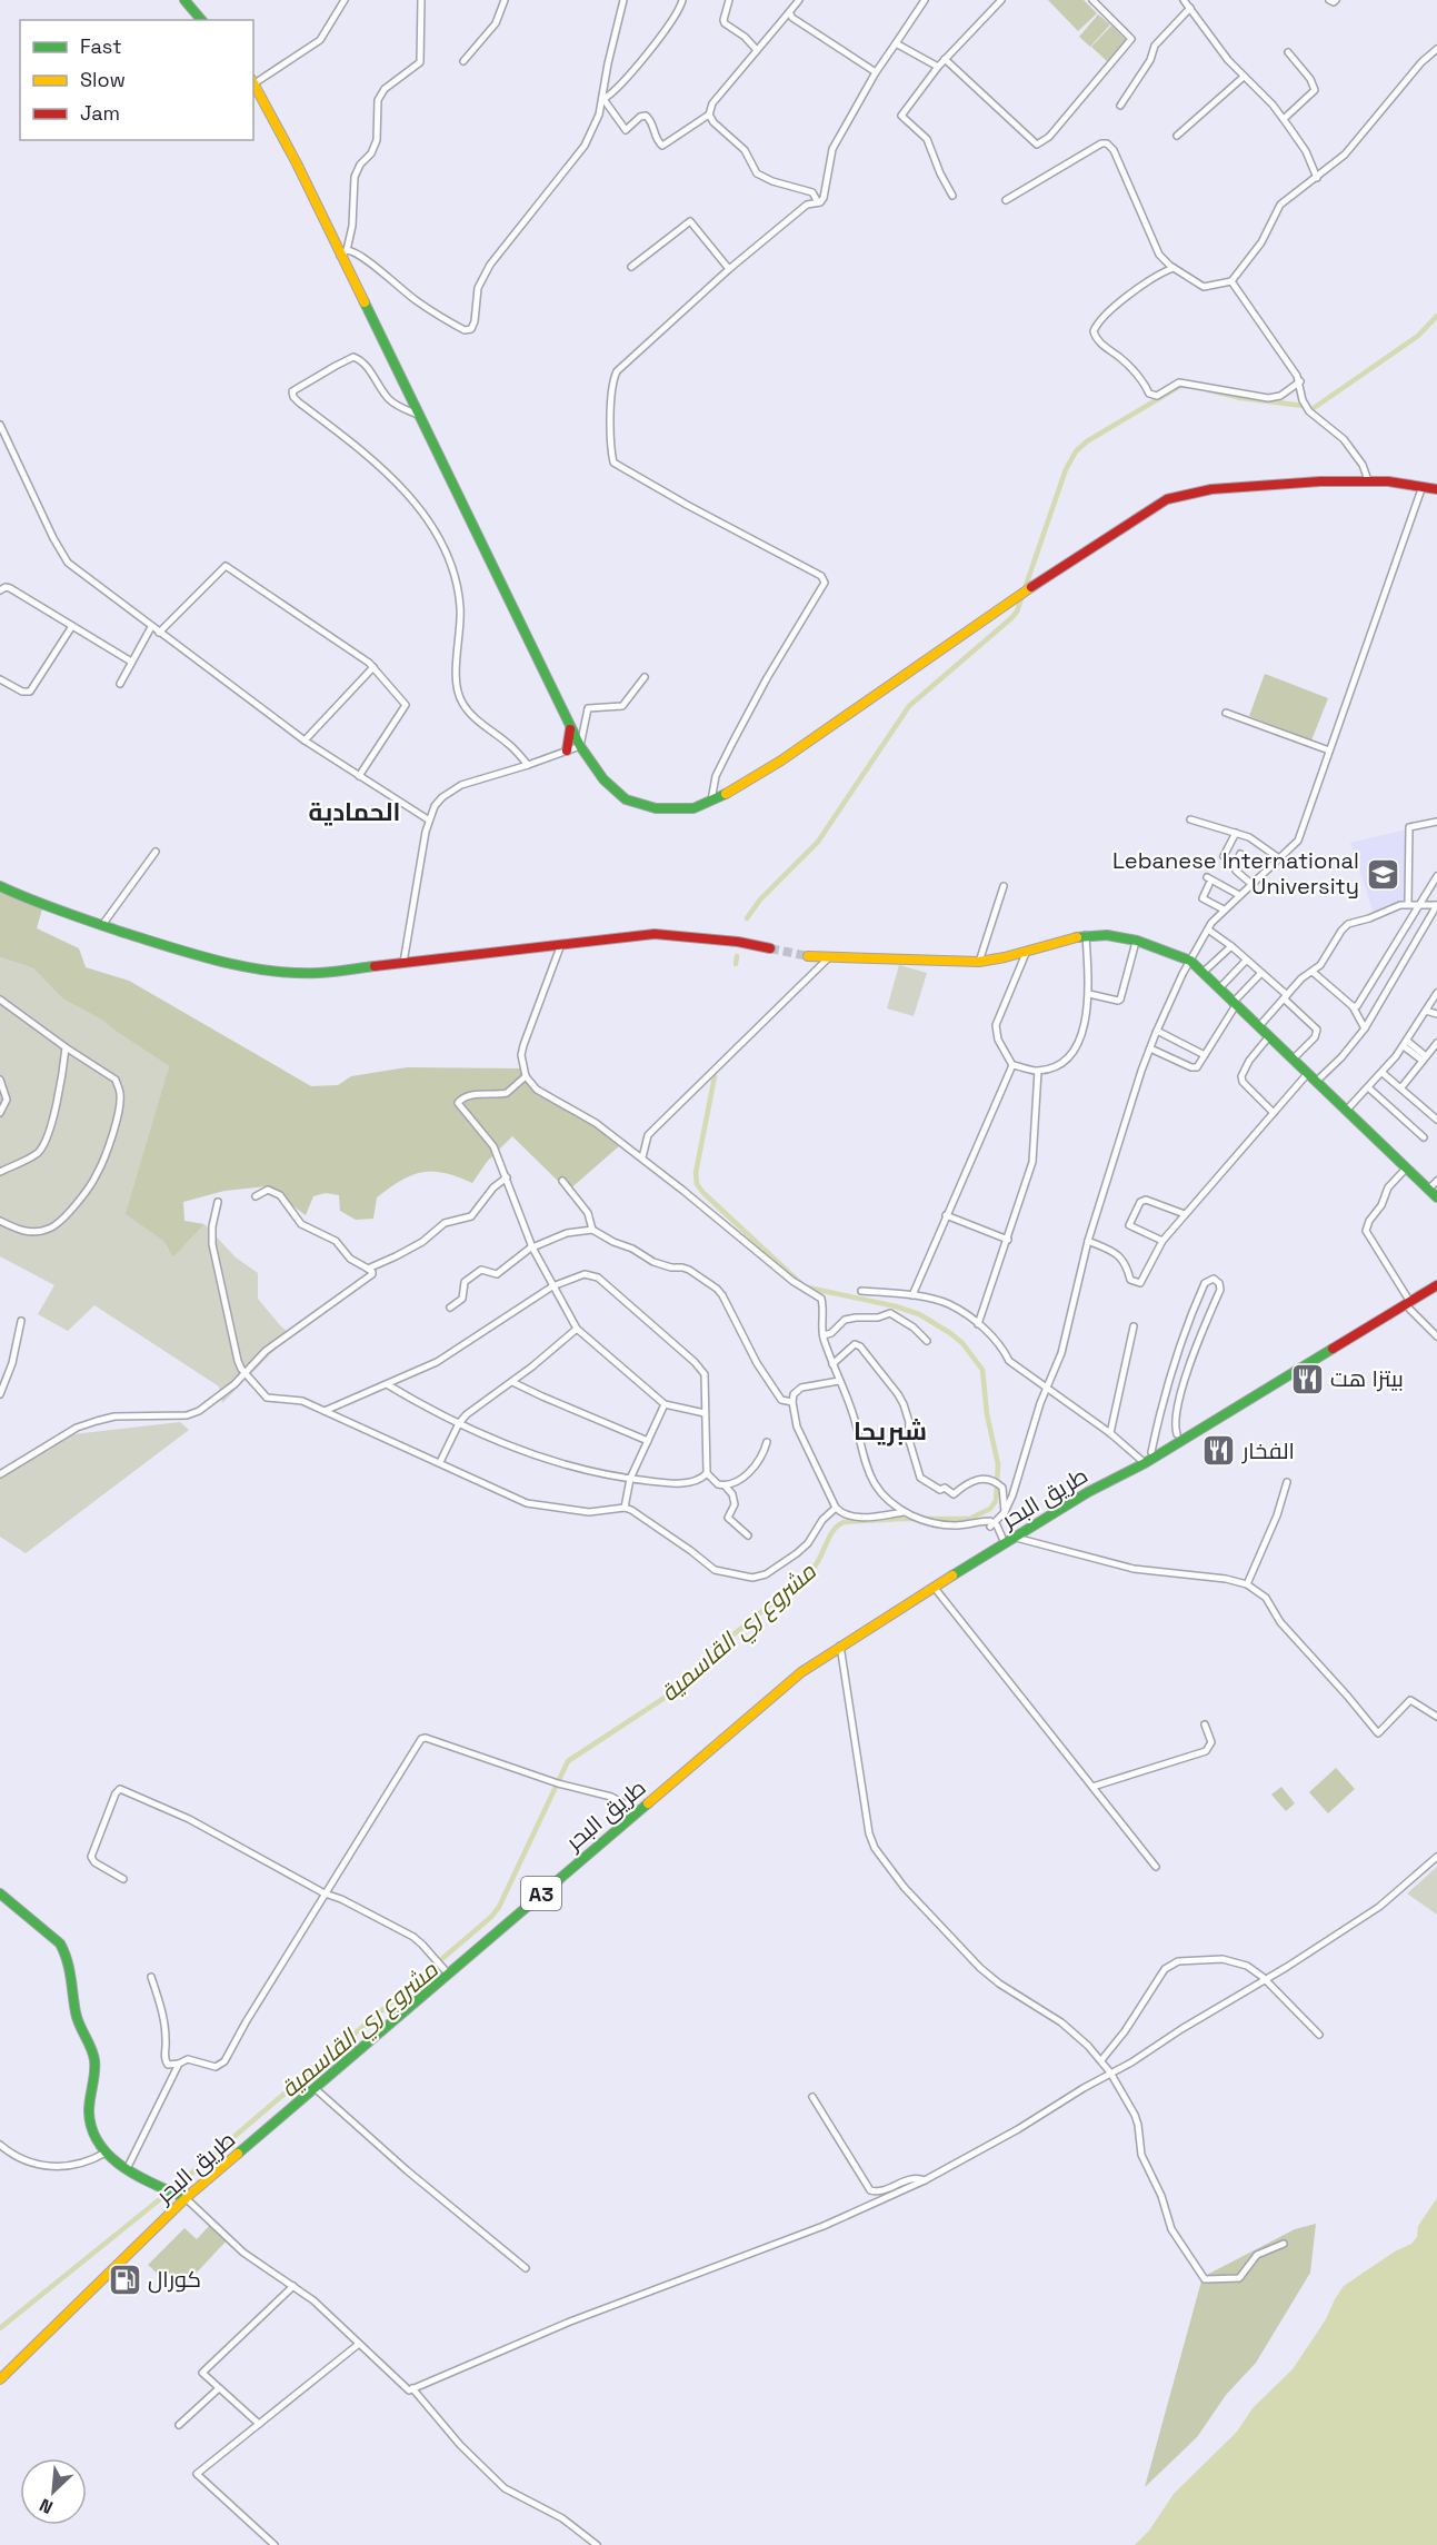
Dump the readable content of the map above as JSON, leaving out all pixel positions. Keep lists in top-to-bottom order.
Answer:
{
  "streets": {
    "main road": ["طريق البحر", "A3"]
  },
  "districts": ["الحمادية", "شبريحا"],
  "water": ["مشروع ري القاسمية"],
  "places": {
    "school or university": ["Lebanese International University"],
    "restaurant": ["بيتزا هت", "الفخار"],
    "fuel station": ["كورال"]
  },
  "legend": ["Fast", "Slow", "Jam"],
  "north": "bottom left"
}
